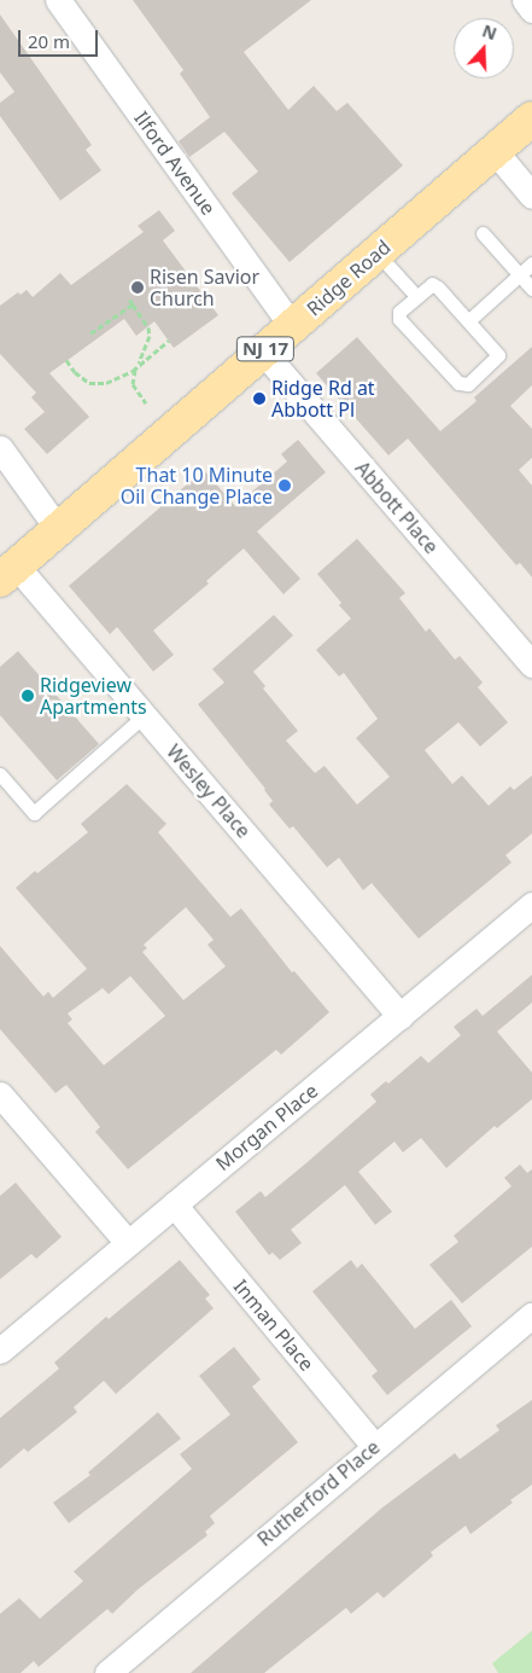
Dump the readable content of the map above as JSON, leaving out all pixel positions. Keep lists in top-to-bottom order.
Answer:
{
  "streets": {
    "main road": ["Ridge Road", "NJ 17"],
    "street": [
      "Ilford Avenue",
      "Abbott Place",
      "Wesley Place",
      "Morgan Place",
      "Inman Place",
      "Rutherford Place"
    ]
  },
  "crossings": [
    ["Ilford Avenue", "Ridge Road"],
    ["Ridge Road", "Abbott Place"],
    ["Ridge Road", "Wesley Place"],
    ["Wesley Place", "Morgan Place"],
    ["Morgan Place", "Inman Place"],
    ["Inman Place", "Rutherford Place"]
  ],
  "places": [
    "Risen Savior Church",
    "Ridge Rd at Abbott Pl",
    "That 10 Minute Oil Change Place",
    "Ridgeview Apartments"
  ],
  "scale_bar": "20 m",
  "north": "top"
}
